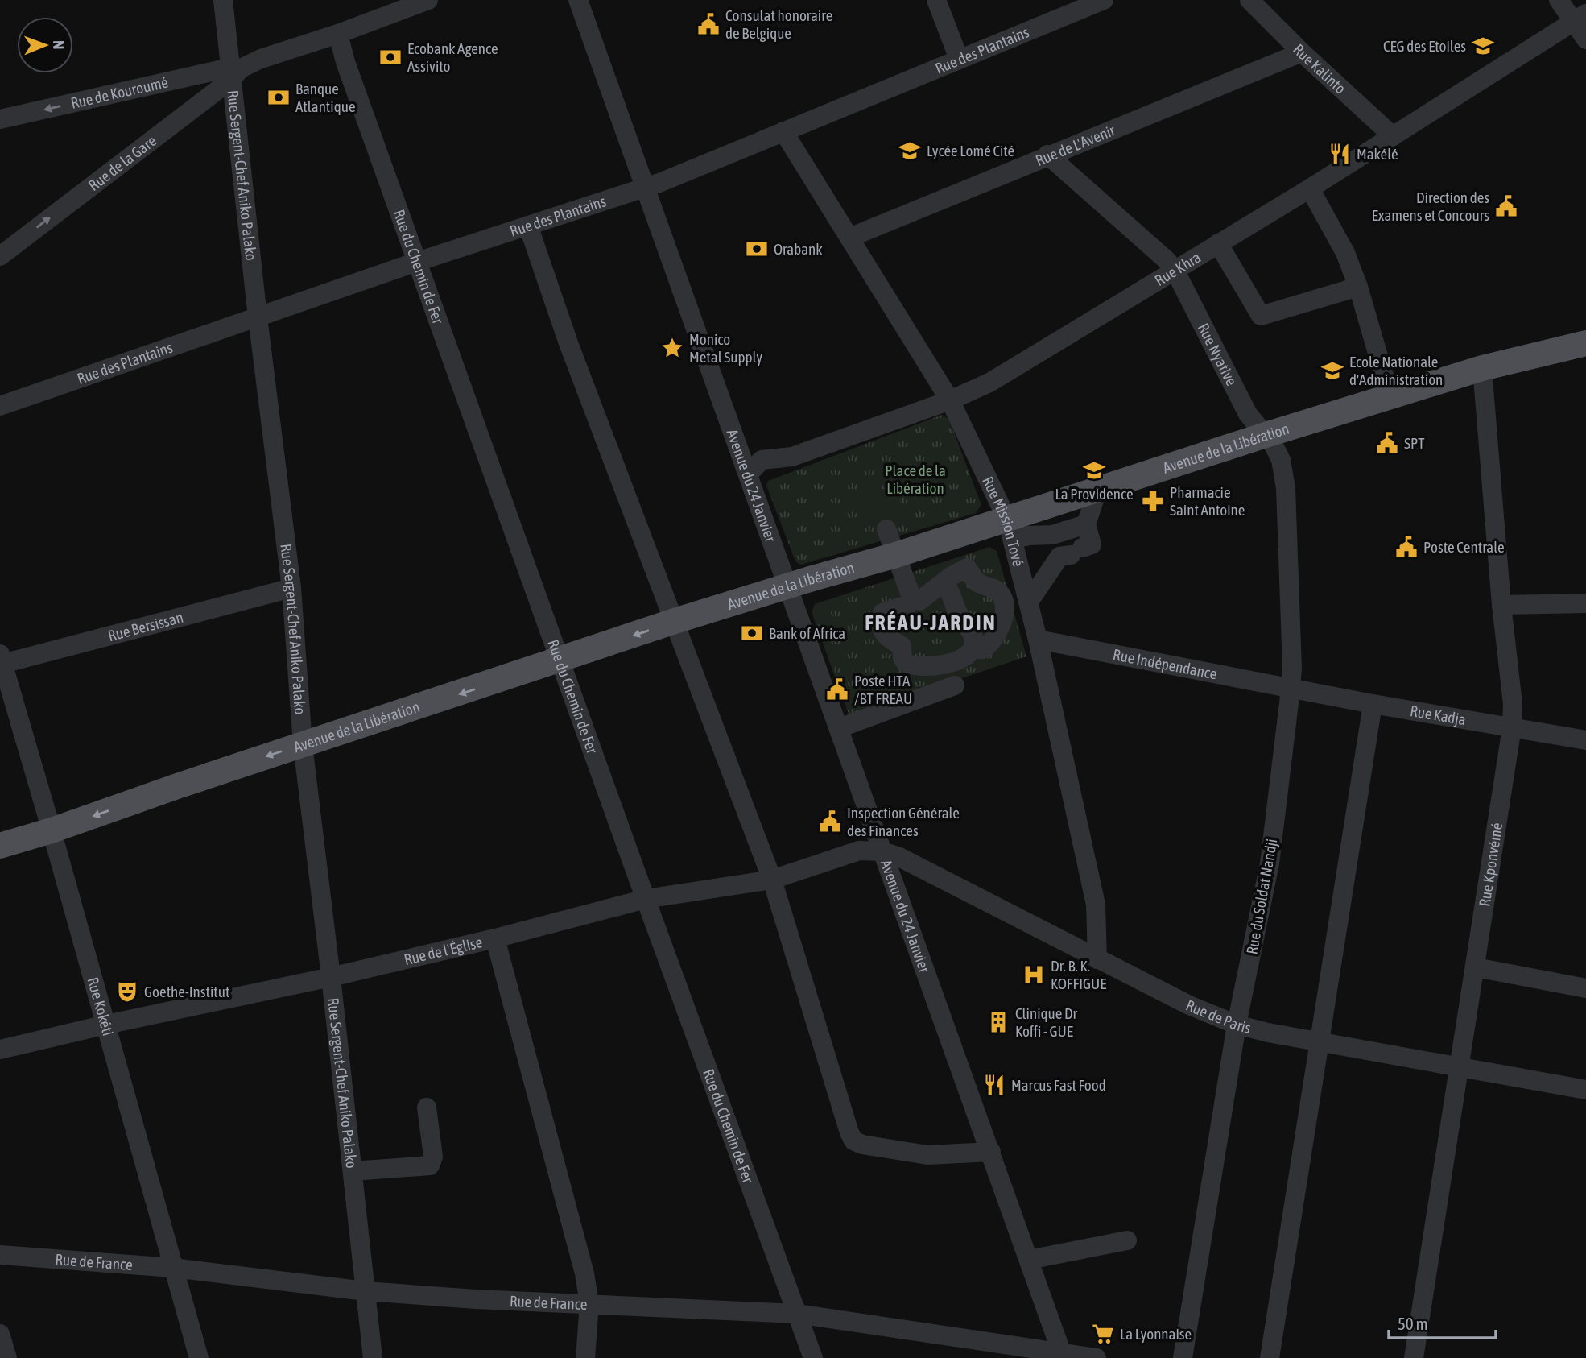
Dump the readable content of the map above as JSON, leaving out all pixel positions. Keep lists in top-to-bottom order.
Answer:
{
  "streets": {
    "main road": ["Avenue de la Libération"],
    "street": [
      "Rue des Plantains",
      "Rue Kalinto",
      "Rue de Kouroumé",
      "Rue de L'Avenir",
      "Rue de la Gare",
      "Rue Sergent-Chef Aniko Palako",
      "Rue du Chemin de Fer",
      "Rue Khra",
      "Rue Nyative",
      "Avenue du 24 Janvier",
      "Rue Mission Tové",
      "Rue Bersissan",
      "Rue Indépendance",
      "Rue Kadja",
      "Rue Kponvémé",
      "Rue du Soldat Nandji",
      "Rue de l'Église",
      "Rue Kokéti",
      "Rue de Paris",
      "Rue de France"
    ]
  },
  "crossings": [
    ["Rue des Plantains", "Rue Sergent-Chef Aniko Palako"],
    ["Rue des Plantains", "Rue du Chemin de Fer"],
    ["Rue des Plantains", "Avenue du 24 Janvier"],
    ["Rue des Plantains", "Rue Mission Tové"],
    ["Rue Kalinto", "Rue de L'Avenir"],
    ["Rue Kalinto", "Rue Khra"],
    ["Rue de Kouroumé", "Rue de la Gare"],
    ["Rue de Kouroumé", "Rue Sergent-Chef Aniko Palako"],
    ["Rue de L'Avenir", "Rue Nyative"],
    ["Rue de L'Avenir", "Rue Mission Tové"],
    ["Rue de la Gare", "Rue Sergent-Chef Aniko Palako"],
    ["Rue Sergent-Chef Aniko Palako", "Avenue de la Libération"],
    ["Rue Sergent-Chef Aniko Palako", "Rue Bersissan"],
    ["Rue Sergent-Chef Aniko Palako", "Rue de l'Église"],
    ["Rue Sergent-Chef Aniko Palako", "Rue de France"],
    ["Rue du Chemin de Fer", "Avenue de la Libération"],
    ["Rue du Chemin de Fer", "Rue de l'Église"],
    ["Rue du Chemin de Fer", "Rue de France"],
    ["Rue Khra", "Rue Nyative"],
    ["Rue Khra", "Avenue du 24 Janvier"],
    ["Rue Khra", "Rue Mission Tové"],
    ["Rue Nyative", "Avenue de la Libération"],
    ["Rue Nyative", "Rue du Soldat Nandji"],
    ["Avenue de la Libération", "Avenue du 24 Janvier"],
    ["Avenue de la Libération", "Rue Mission Tové"],
    ["Avenue de la Libération", "Rue Kponvémé"],
    ["Avenue de la Libération", "Rue du Soldat Nandji"],
    ["Avenue de la Libération", "Rue Kokéti"],
    ["Avenue du 24 Janvier", "Rue de l'Église"],
    ["Avenue du 24 Janvier", "Rue de Paris"],
    ["Avenue du 24 Janvier", "Rue de France"],
    ["Rue Mission Tové", "Rue Indépendance"],
    ["Rue Mission Tové", "Rue de Paris"],
    ["Rue Bersissan", "Rue Kokéti"],
    ["Rue Indépendance", "Rue Kadja"],
    ["Rue Indépendance", "Rue du Soldat Nandji"],
    ["Rue Kadja", "Rue Kponvémé"],
    ["Rue Kadja", "Rue du Soldat Nandji"],
    ["Rue Kponvémé", "Rue de Paris"],
    ["Rue du Soldat Nandji", "Rue de Paris"],
    ["Rue de l'Église", "Rue Kokéti"],
    ["Rue de l'Église", "Rue de Paris"],
    ["Rue Kokéti", "Rue de France"]
  ],
  "one_way": ["Rue de Kouroumé", "Rue de la Gare", "Avenue de la Libération"],
  "districts": ["FRÉAU-JARDIN"],
  "parks": ["Place de la Libération"],
  "places": {
    "public building": [
      "Consulat honoraire de Belgique",
      "Direction des Examens et Concours",
      "SPT",
      "Poste Centrale",
      "Poste HTA /BT FREAU",
      "Inspection Générale des Finances"
    ],
    "school or university": [
      "CEG des Etoiles",
      "Lycée Lomé Cité",
      "Ecole Nationale d'Administration",
      "La Providence"
    ],
    "bank": [
      "Ecobank Agence Assivito",
      "Banque Atlantique",
      "Orabank",
      "Bank of Africa"
    ],
    "restaurant": ["Makélé", "Marcus Fast Food"],
    "place": ["Monico Metal Supply"],
    "pharmacy": ["Pharmacie Saint Antoine"],
    "hospital": ["Dr. B. K. KOFFIGUE"],
    "theatre": ["Goethe-Institut"],
    "building": ["Clinique Dr Koffi - GUE"],
    "supermarket": ["La Lyonnaise"]
  },
  "scale_bar": "50 m",
  "north": "right"
}
